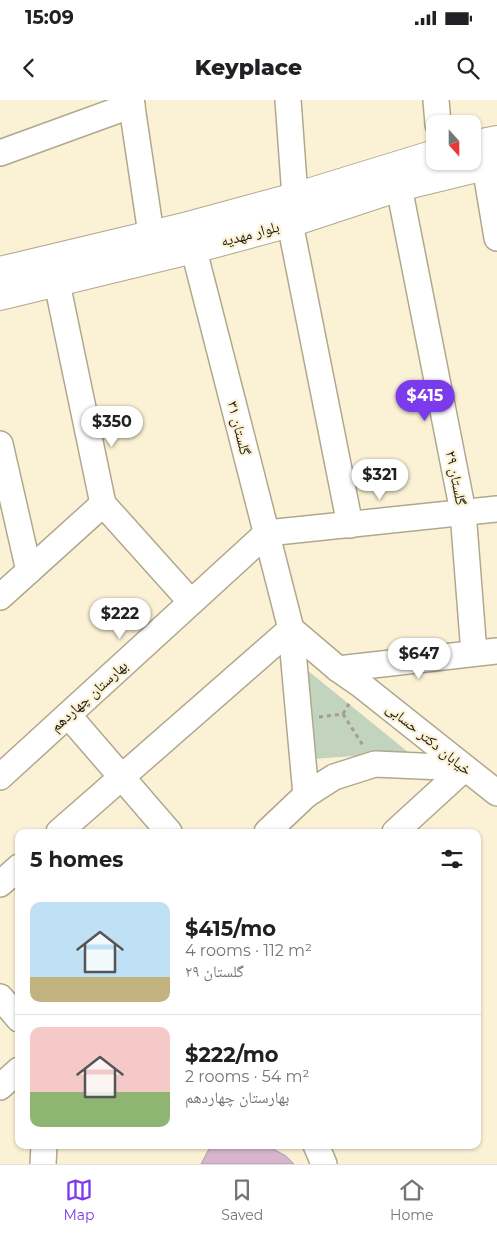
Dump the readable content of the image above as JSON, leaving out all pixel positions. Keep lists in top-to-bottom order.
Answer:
{
  "streets": {
    "main road": ["بلوار مهدیه"],
    "street": [
      "گلستان ۳۱",
      "گلستان ۲۹",
      "بهارستان چهاردهم",
      "خیابان دکتر حسابی"
    ]
  },
  "crossings": [
    ["بلوار مهدیه", "گلستان ۳۱"],
    ["بلوار مهدیه", "گلستان ۲۹"],
    ["گلستان ۳۱", "بهارستان چهاردهم"],
    ["گلستان ۳۱", "خیابان دکتر حسابی"]
  ],
  "north": "bottom",
  "page": {
    "status": "15:09",
    "header": "Keyplace",
    "price": [
      "$415",
      "$350",
      "$321",
      "$222",
      "$647"
    ],
    "heading": "5 homes",
    "list": [
      {
        "name": "$415/mo",
        "note": "4 rooms · 112 m² · گلستان ۲۹"
      },
      {
        "name": "$222/mo",
        "note": "2 rooms · 54 m² · بهارستان چهاردهم"
      }
    ],
    "tabs": ["Map", "Saved", "Home"]
  }
}
